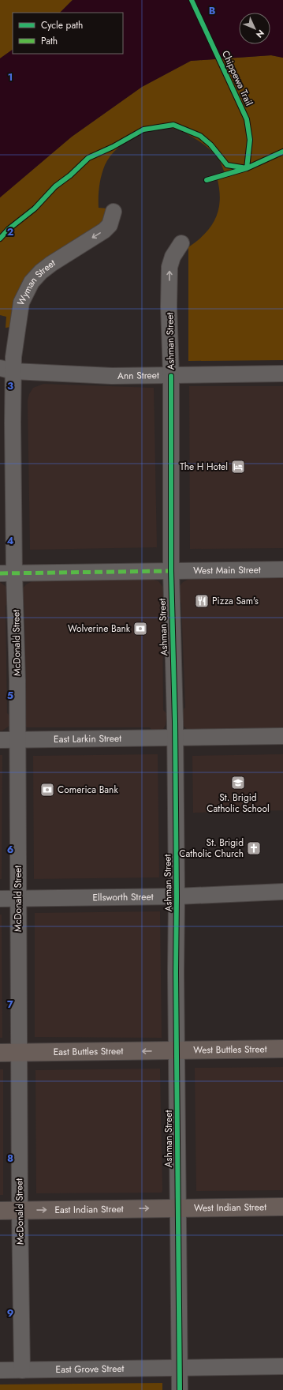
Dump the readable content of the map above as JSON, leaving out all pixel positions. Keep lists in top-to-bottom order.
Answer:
{
  "streets": {
    "highway": [
      "West Buttles Street",
      "East Buttles Street",
      "West Indian Street",
      "East Indian Street"
    ],
    "street": [
      "Wyman Street",
      "Ashman Street",
      "Ann Street",
      "West Main Street",
      "McDonald Street",
      "East Larkin Street",
      "Ellsworth Street",
      "East Grove Street"
    ],
    "cycle path": ["Chippewa Trail"]
  },
  "crossings": [
    ["Wyman Street", "Ann Street"],
    ["Wyman Street", "McDonald Street"],
    ["Ashman Street", "Ann Street"],
    ["Ashman Street", "West Main Street"],
    ["Ashman Street", "East Larkin Street"],
    ["Ashman Street", "Ellsworth Street"],
    ["Ashman Street", "West Buttles Street"],
    ["Ashman Street", "East Buttles Street"],
    ["Ashman Street", "West Indian Street"],
    ["Ashman Street", "East Indian Street"],
    ["Ashman Street", "East Grove Street"],
    ["Ann Street", "McDonald Street"],
    ["West Main Street", "McDonald Street"],
    ["McDonald Street", "East Larkin Street"],
    ["McDonald Street", "Ellsworth Street"],
    ["McDonald Street", "East Buttles Street"],
    ["McDonald Street", "East Indian Street"],
    ["McDonald Street", "East Grove Street"],
    ["West Buttles Street", "East Buttles Street"],
    ["West Indian Street", "East Indian Street"]
  ],
  "one_way": ["Wyman Street", "East Buttles Street", "East Indian Street"],
  "places": {
    "hotel": ["The H Hotel"],
    "restaurant": ["Pizza Sam's"],
    "bank": ["Wolverine Bank", "Comerica Bank"],
    "school or university": ["St. Brigid Catholic School"],
    "church": ["St. Brigid Catholic Church"]
  },
  "legend": ["Cycle path", "Path"],
  "north": "bottom right",
  "grid": {
    "columns": ["B"],
    "rows": [
      "1",
      "2",
      "3",
      "4",
      "5",
      "6",
      "7",
      "8",
      "9"
    ]
  }
}
